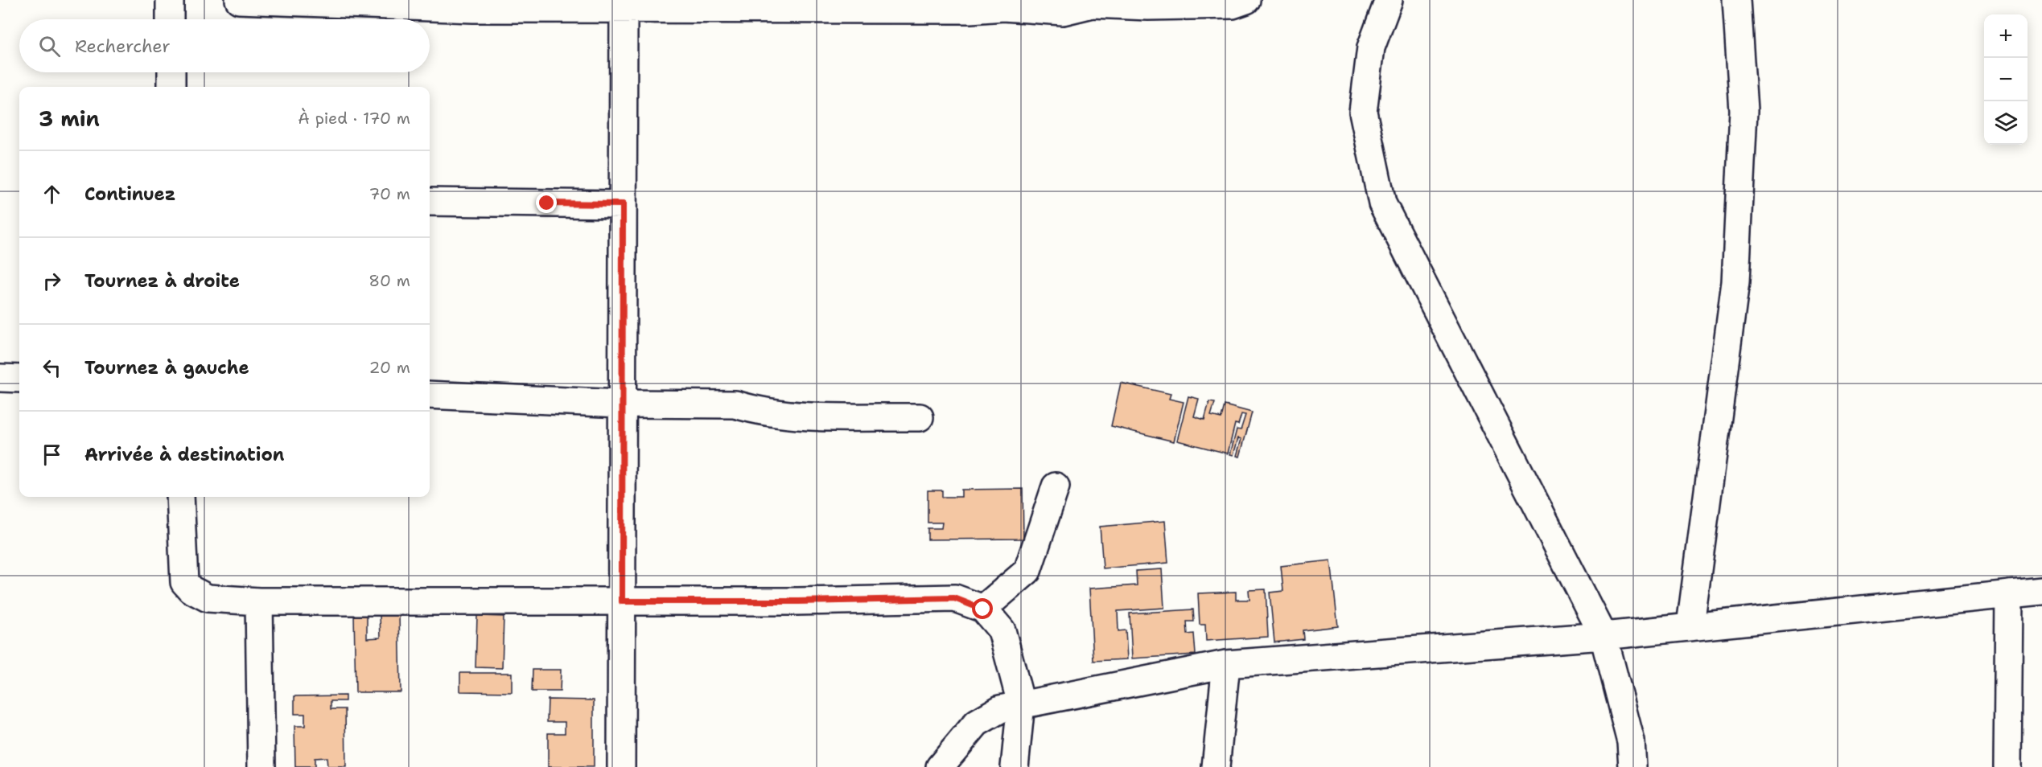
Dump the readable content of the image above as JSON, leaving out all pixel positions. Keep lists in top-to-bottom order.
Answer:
{
  "page": {
    "map_buttons": ["+", "−"],
    "search": "Rechercher",
    "heading": ["3 min", "À pied · 170 m"],
    "list": [
      ["Continuez", "70 m"],
      ["Tournez à droite", "80 m"],
      ["Tournez à gauche", "20 m"],
      "Arrivée à destination"
    ]
  }
}
